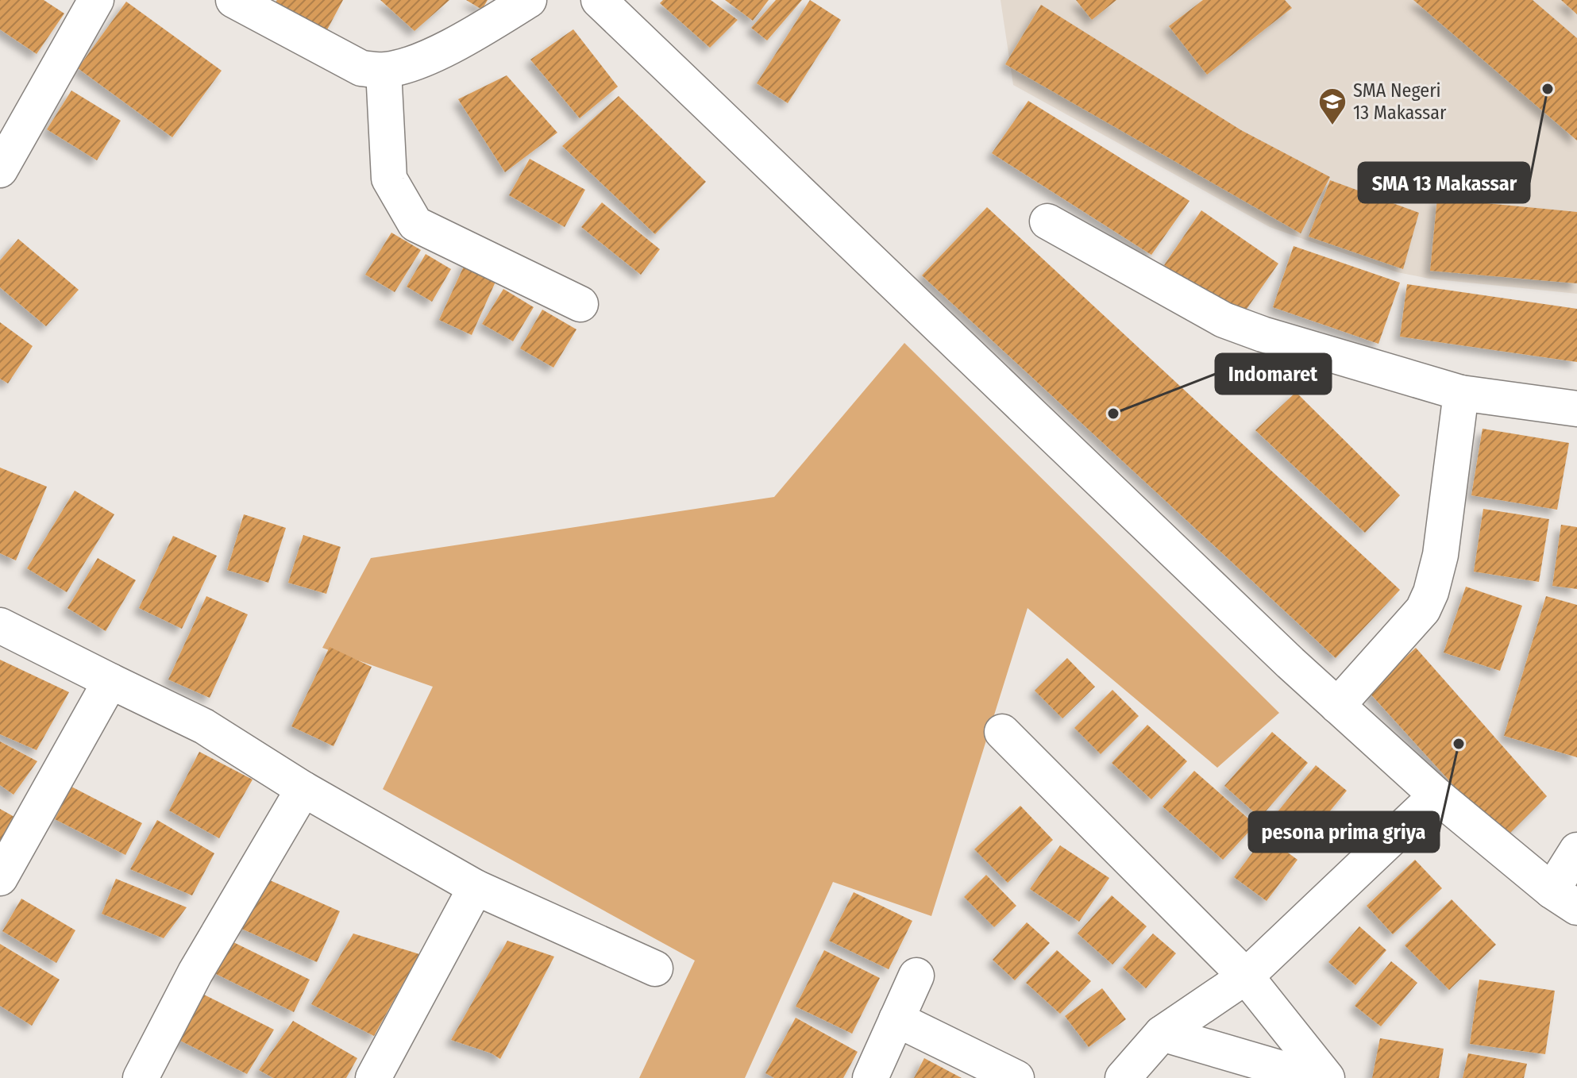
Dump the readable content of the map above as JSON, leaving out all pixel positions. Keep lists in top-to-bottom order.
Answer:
{
  "places": {
    "other": ["SMA 13 Makassar", "Indomaret", "pesona prima griya"],
    "school or university": ["SMA Negeri 13 Makassar"]
  }
}
